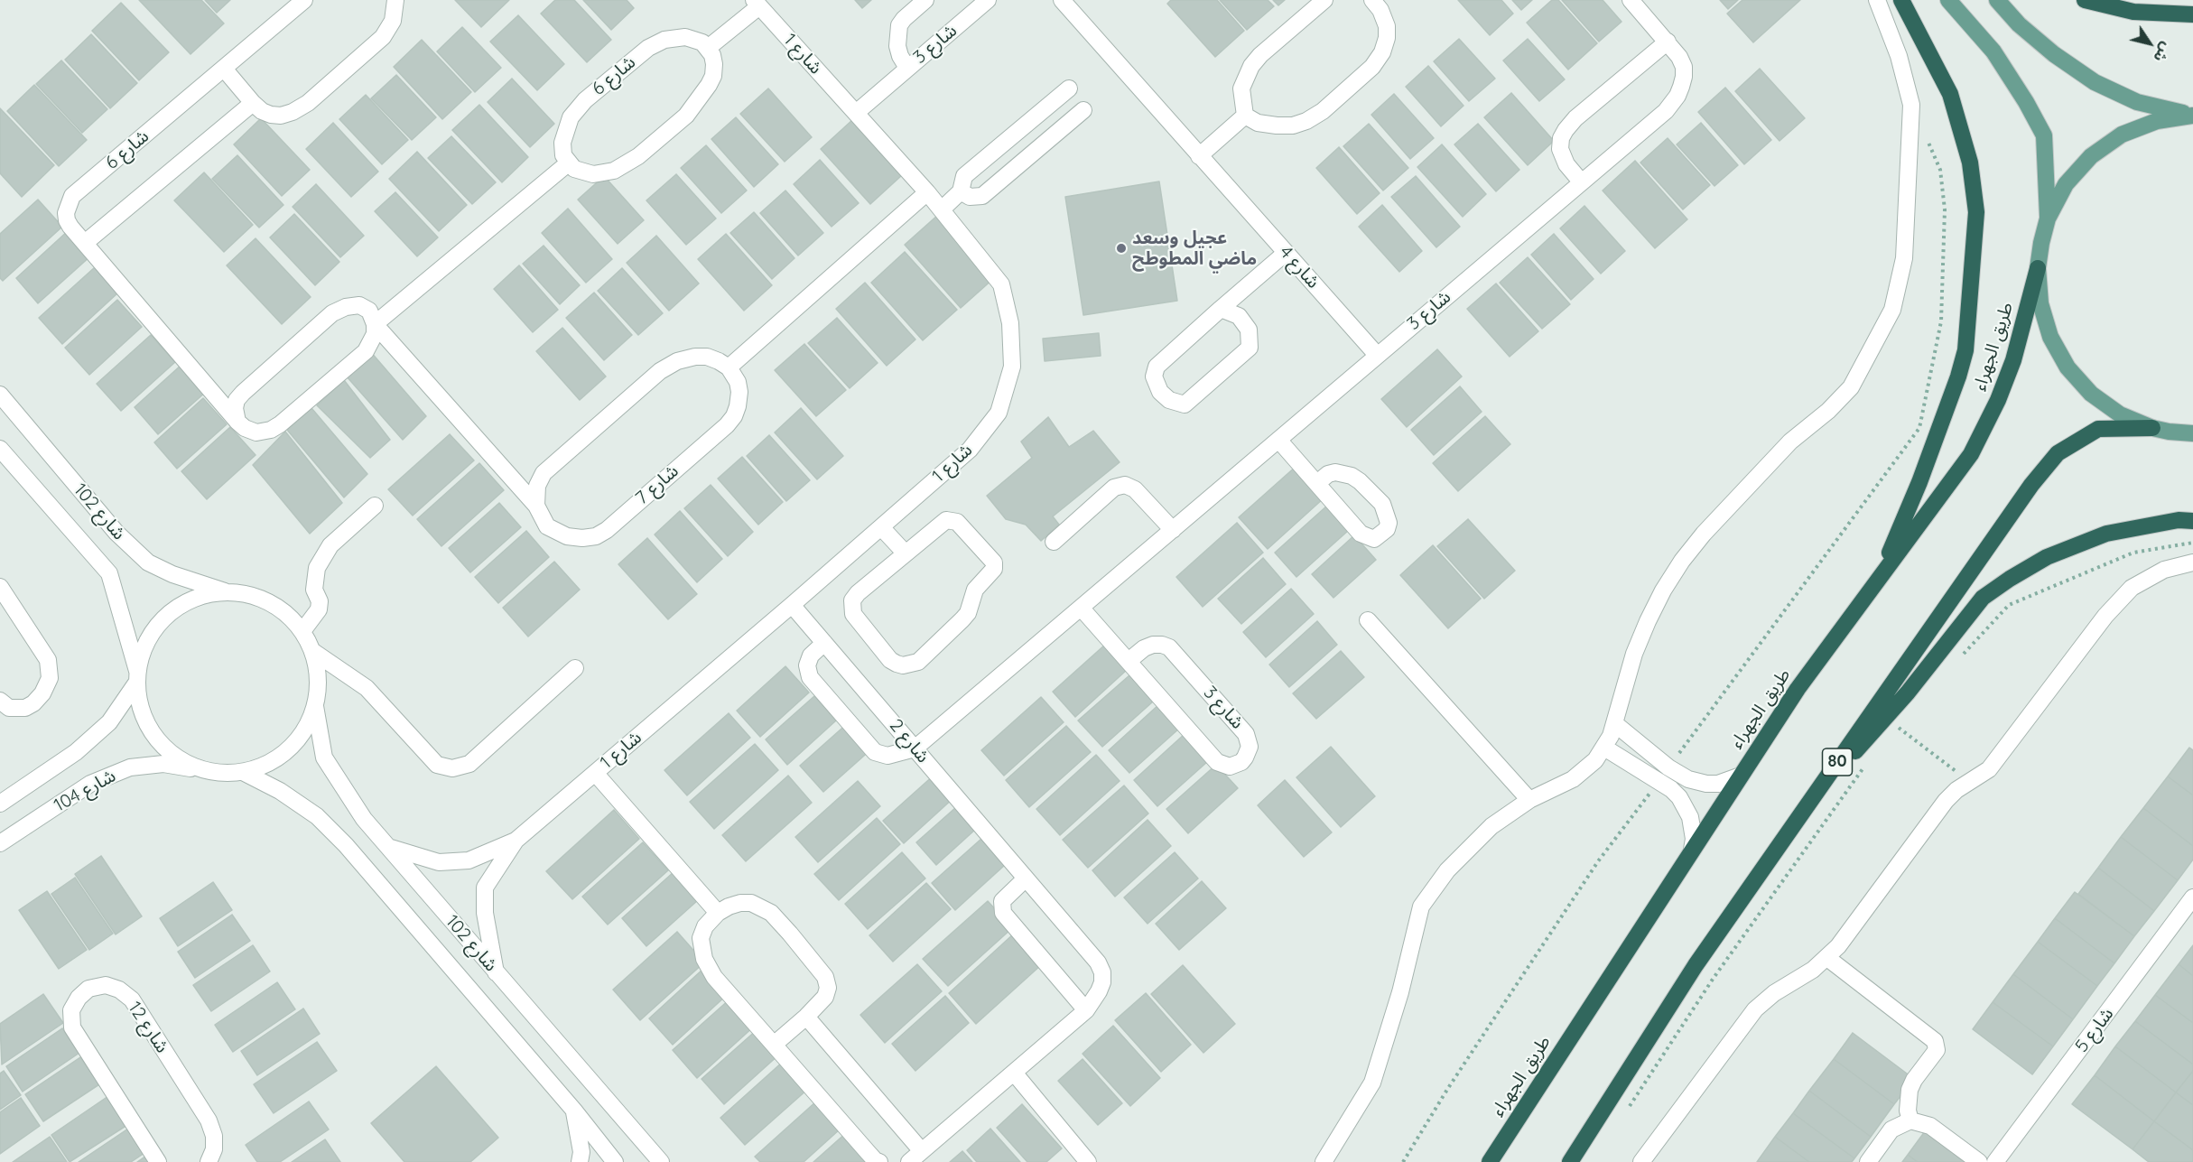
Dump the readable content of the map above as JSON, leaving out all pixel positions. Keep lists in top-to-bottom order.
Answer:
{
  "streets": {
    "highway": ["طريق الجهراء", "80"],
    "street": [
      "شارع 3",
      "شارع 1",
      "شارع 6",
      "شارع 4",
      "شارع 7",
      "شارع 102",
      "شارع 2",
      "شارع 104",
      "شارع 12",
      "شارع 5"
    ]
  },
  "crossings": [
    ["شارع 3", "شارع 1"],
    ["شارع 3", "شارع 4"],
    ["شارع 3", "شارع 2"],
    ["شارع 1", "شارع 102"],
    ["شارع 1", "شارع 2"],
    ["شارع 6", "شارع 7"],
    ["طريق الجهراء", "80"],
    ["شارع 102", "شارع 104"]
  ],
  "places": ["عجيل وسعد ماضي المطوطح"],
  "north": "bottom right"
}
